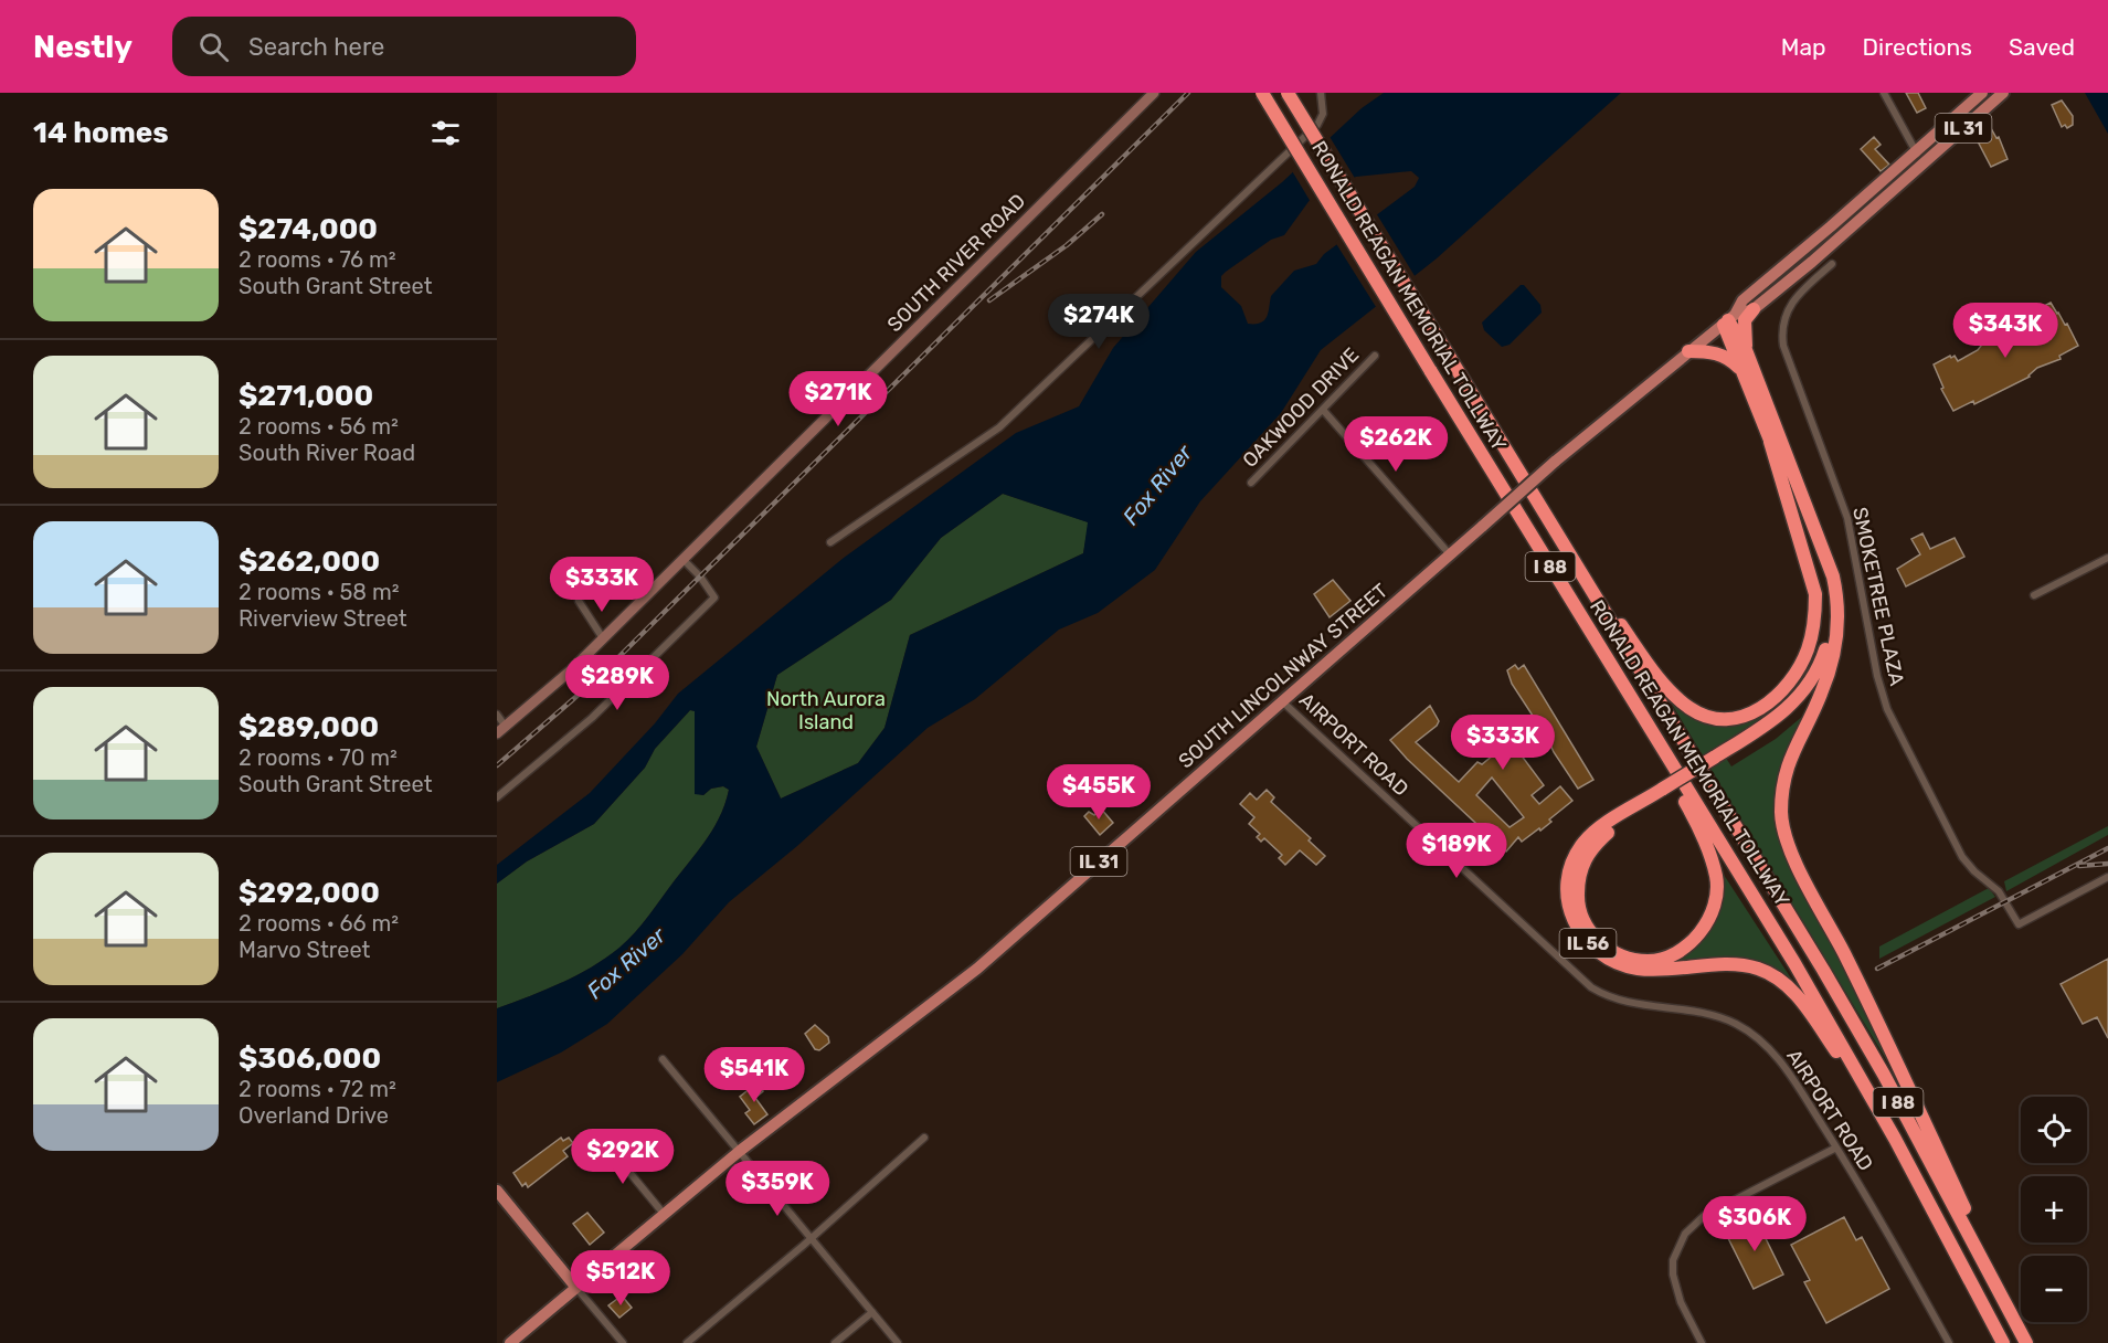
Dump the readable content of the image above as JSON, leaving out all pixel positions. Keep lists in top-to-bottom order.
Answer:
{
  "streets": {
    "highway": ["RONALD REAGAN MEMORIAL TOLLWAY", "I 88", "IL 56"],
    "main road": ["IL 31", "SOUTH RIVER ROAD", "SOUTH LINCOLNWAY STREET"],
    "street": ["OAKWOOD DRIVE", "SMOKETREE PLAZA", "AIRPORT ROAD"]
  },
  "crossings": [
    ["IL 31", "SOUTH LINCOLNWAY STREET"],
    ["RONALD REAGAN MEMORIAL TOLLWAY", "IL 56"],
    ["SOUTH LINCOLNWAY STREET", "AIRPORT ROAD"]
  ],
  "water": ["Fox River"],
  "parks": ["North Aurora Island"],
  "page": {
    "header": "Nestly",
    "search": "Search here",
    "nav": ["Map", "Directions", "Saved"],
    "heading": "14 homes",
    "list": [
      {
        "name": "$274,000",
        "note": "2 rooms · 76 m² · South Grant Street"
      },
      {
        "name": "$271,000",
        "note": "2 rooms · 56 m² · South River Road"
      },
      {
        "name": "$262,000",
        "note": "2 rooms · 58 m² · Riverview Street"
      },
      {
        "name": "$289,000",
        "note": "2 rooms · 70 m² · South Grant Street"
      },
      {
        "name": "$292,000",
        "note": "2 rooms · 66 m² · Marvo Street"
      },
      {
        "name": "$306,000",
        "note": "2 rooms · 72 m² · Overland Drive"
      }
    ],
    "price": [
      "$274K",
      "$343K",
      "$271K",
      "$262K",
      "$333K",
      "$289K",
      "$333K",
      "$455K",
      "$189K",
      "$541K",
      "$292K",
      "$359K",
      "$306K",
      "$512K"
    ],
    "map_buttons": ["+", "−"]
  }
}
